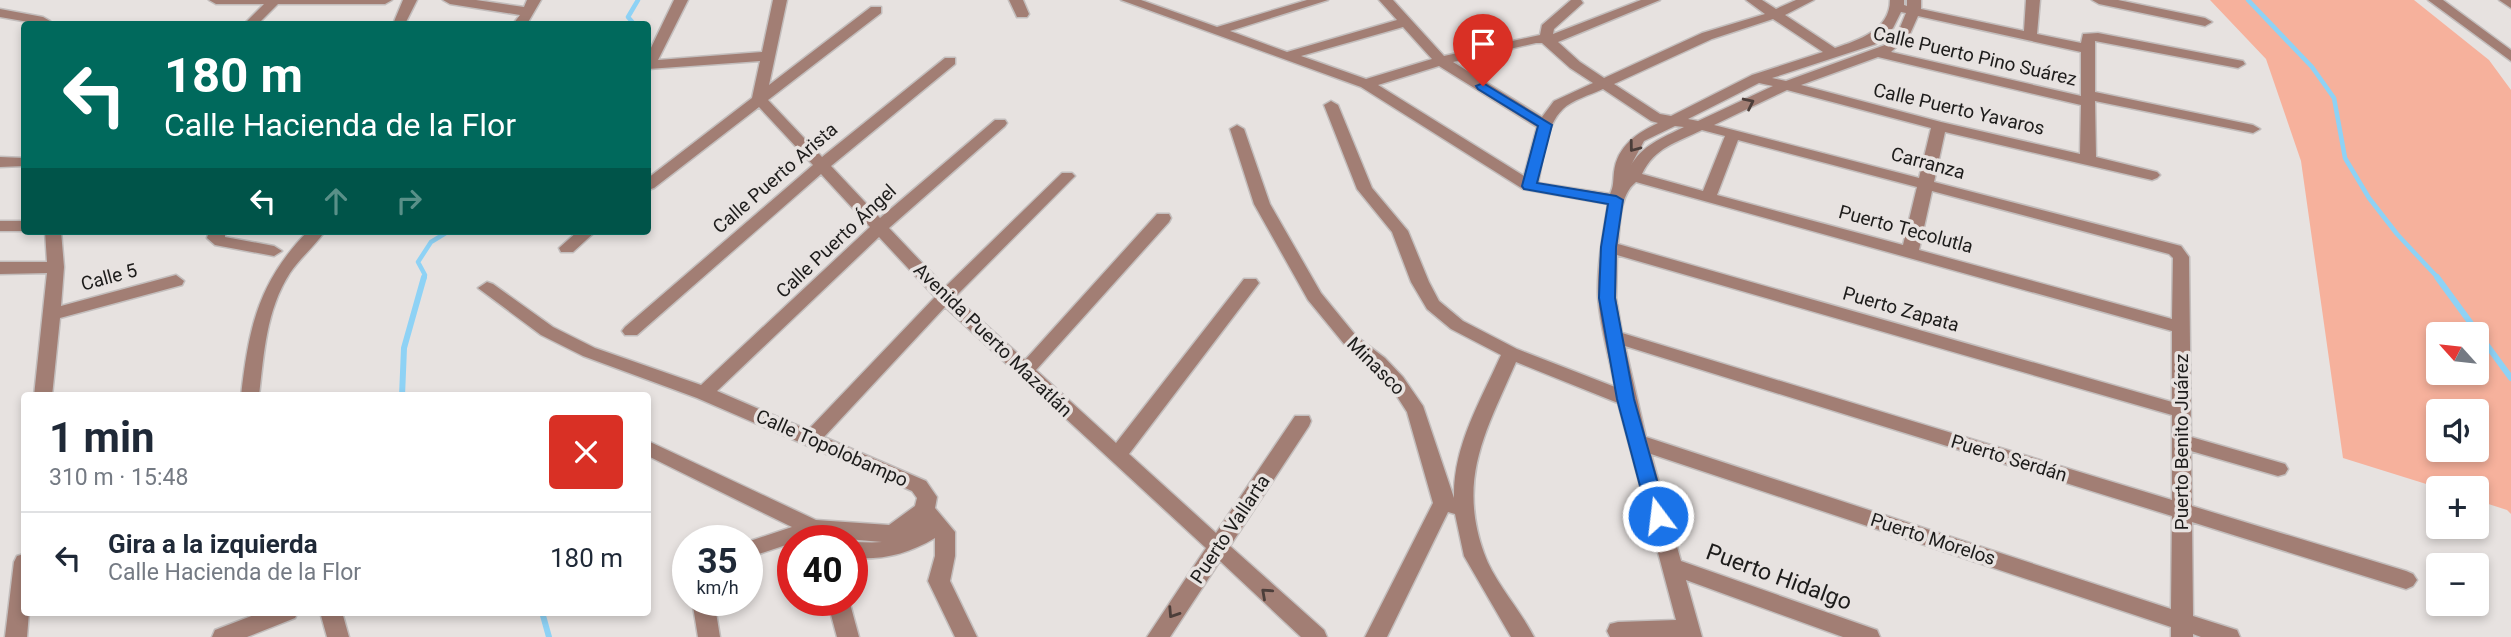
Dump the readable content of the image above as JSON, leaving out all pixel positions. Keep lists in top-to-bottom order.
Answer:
{
  "streets": {
    "street": [
      "Calle Puerto Pino Suárez",
      "Calle Puerto Yavaros",
      "Carranza",
      "Calle Puerto Arista",
      "Puerto Tecolutla",
      "Calle Puerto Ángel",
      "Calle 5",
      "Puerto Zapata",
      "Avenida Puerto Mazatlán",
      "Minasco",
      "Puerto Benito Juárez",
      "Calle Topolobampo",
      "Puerto Serdán",
      "Puerto Vallarta",
      "Puerto Morelos",
      "Puerto Hidalgo"
    ]
  },
  "crossings": [
    ["Carranza", "Puerto Benito Juárez"],
    ["Calle Puerto Arista", "Avenida Puerto Mazatlán"],
    ["Puerto Tecolutla", "Puerto Benito Juárez"],
    ["Calle Puerto Ángel", "Avenida Puerto Mazatlán"],
    ["Calle Puerto Ángel", "Calle Topolobampo"],
    ["Puerto Zapata", "Puerto Benito Juárez"],
    ["Avenida Puerto Mazatlán", "Puerto Vallarta"],
    ["Puerto Benito Juárez", "Puerto Serdán"],
    ["Puerto Benito Juárez", "Puerto Morelos"]
  ],
  "one_way": ["Puerto Vallarta"],
  "north": "top left",
  "page": {
    "turn": ["180 m", "Calle Hacienda de la Flor"],
    "map_buttons": ["+", "−"],
    "heading": ["1 min", "310 m · 15:48"],
    "list": [
      {
        "name": "Gira a la izquierda",
        "note": "Calle Hacienda de la Flor",
        "value": "180 m"
      }
    ],
    "speed": "35 km/h",
    "limit": "40"
  }
}
